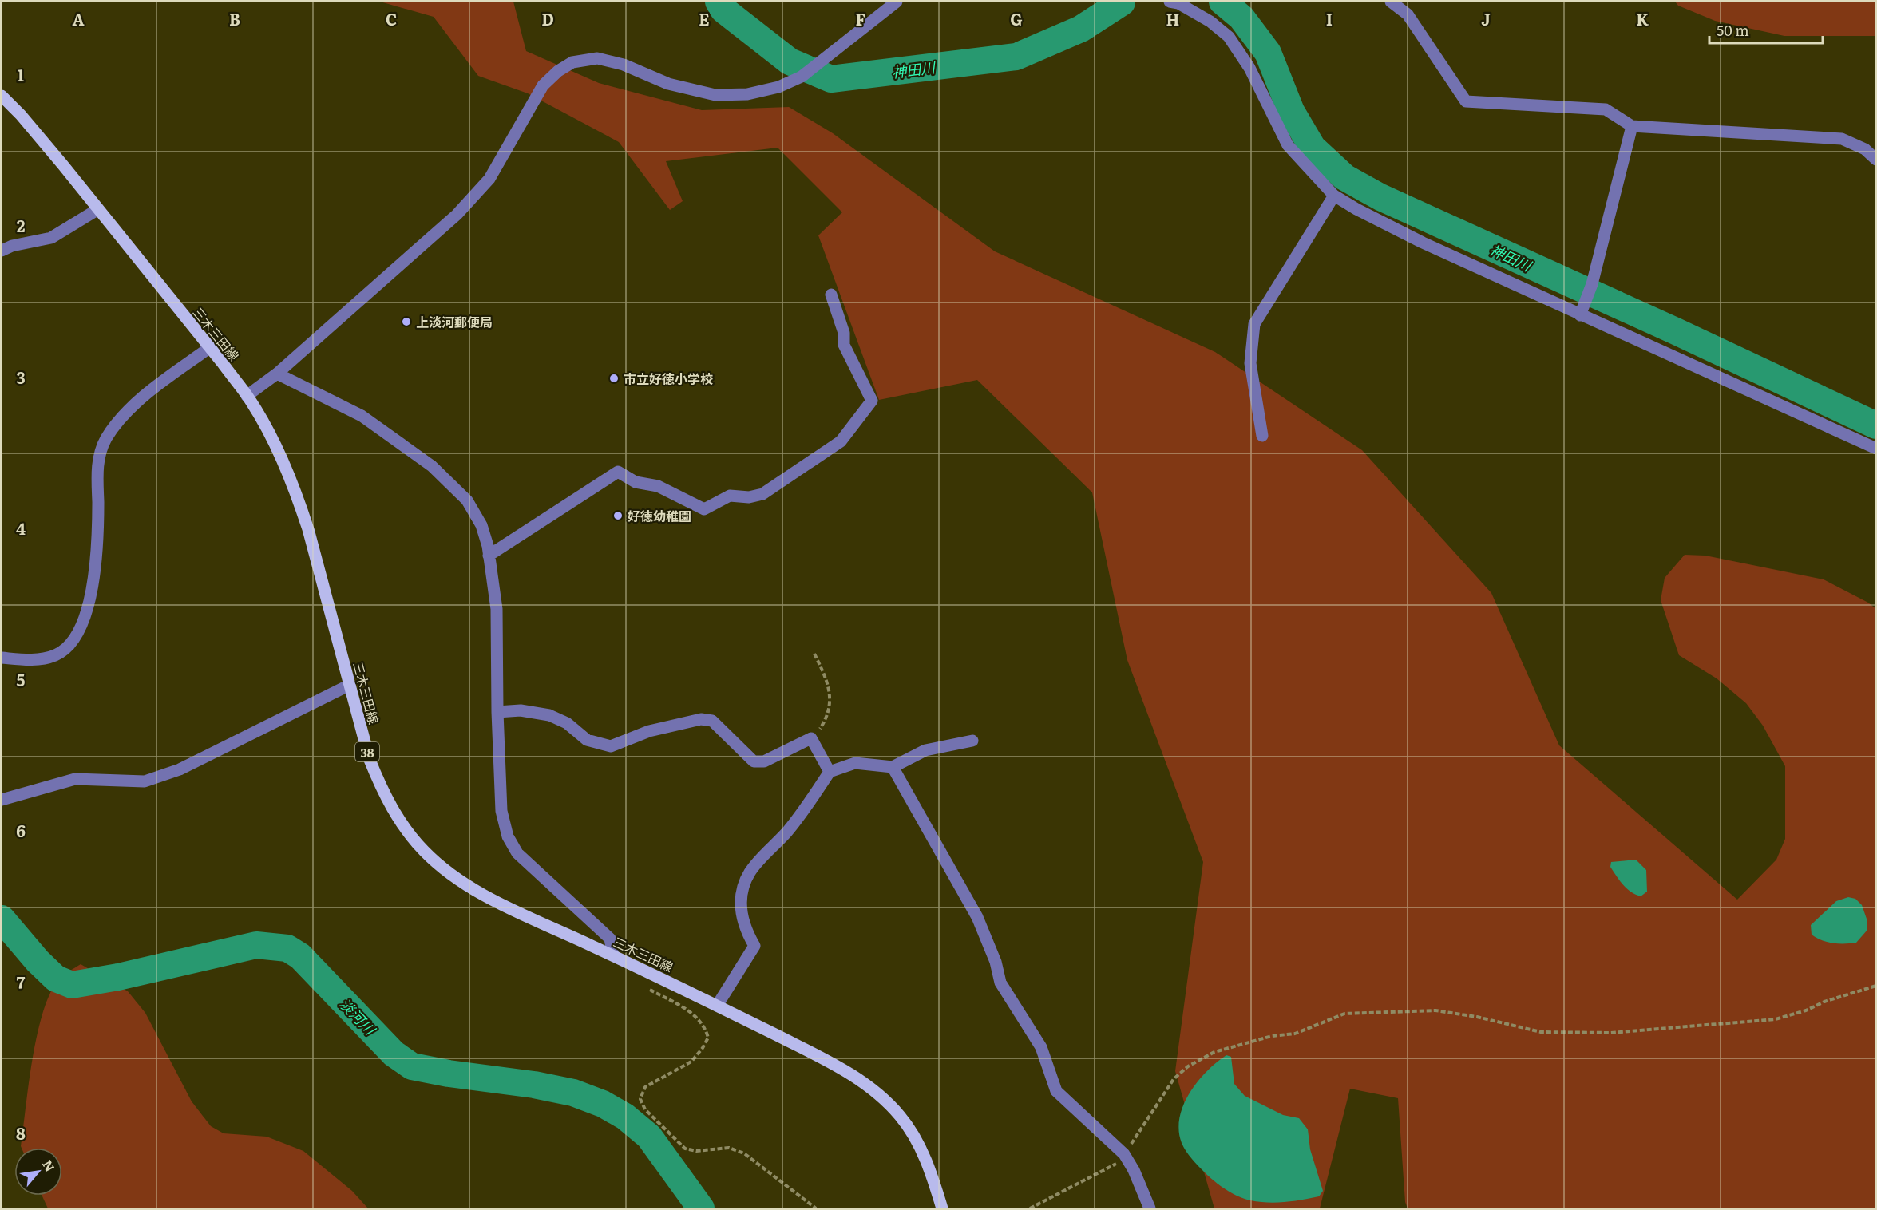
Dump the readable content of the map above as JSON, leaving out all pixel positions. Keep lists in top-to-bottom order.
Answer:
{
  "streets": {
    "main road": ["三木三田線", "38"]
  },
  "water": ["神田川", "淡河川"],
  "places": ["上淡河郵便局", "市立好徳小学校", "好徳幼稚園"],
  "scale_bar": "50 m",
  "north": "top right",
  "grid": {
    "columns": [
      "A",
      "B",
      "C",
      "D",
      "E",
      "F",
      "G",
      "H",
      "I",
      "J",
      "K"
    ],
    "rows": [
      "1",
      "2",
      "3",
      "4",
      "5",
      "6",
      "7",
      "8"
    ]
  }
}
